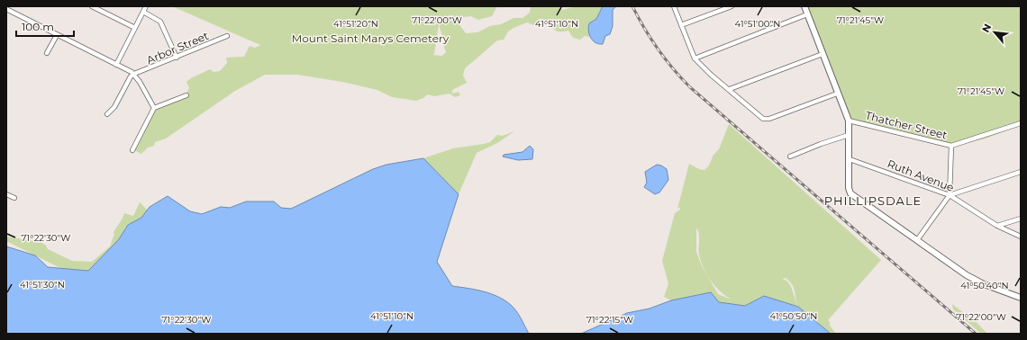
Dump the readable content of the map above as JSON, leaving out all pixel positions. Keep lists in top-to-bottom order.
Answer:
{
  "streets": {
    "street": ["Arbor Street", "Thatcher Street", "Ruth Avenue"]
  },
  "districts": ["PHILLIPSDALE"],
  "parks": ["Mount Saint Marys Cemetery"],
  "scale_bar": "100 m",
  "north": "top left",
  "coordinates": [
    "71°22'00\"W",
    "71°21'45\"W",
    "41°51'10\"N",
    "41°51'00\"N",
    "41°51'20\"N",
    "71°22'30\"W",
    "41°51'30\"N",
    "41°50'40\"N",
    "41°50'50\"N",
    "71°22'15\"W"
  ]
}
